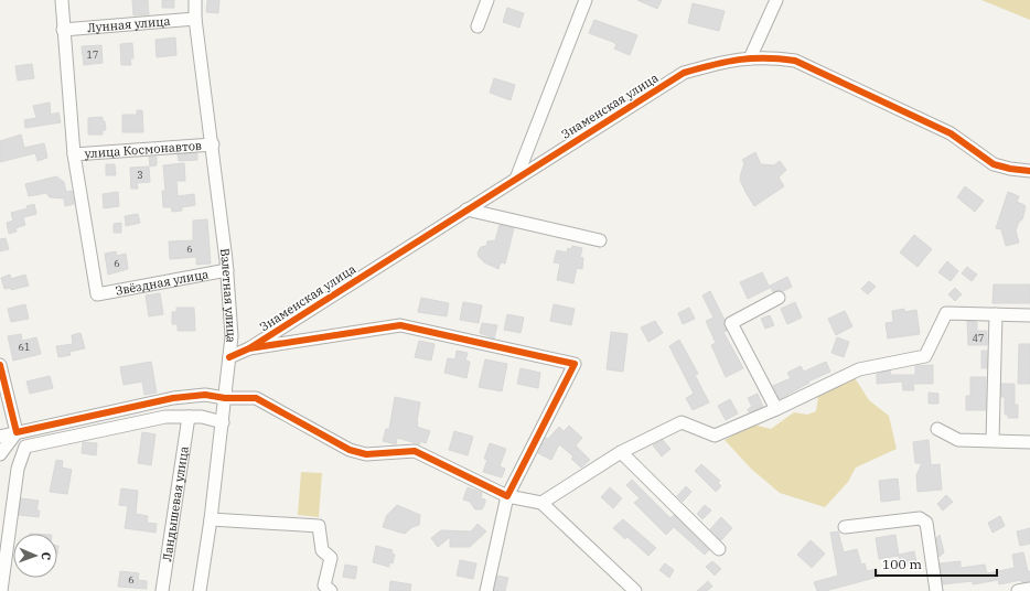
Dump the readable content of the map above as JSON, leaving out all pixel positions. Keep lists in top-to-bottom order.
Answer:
{
  "streets": {
    "street": [
      "Лунная улица",
      "Знаменская улица",
      "улица Космонавтов",
      "Звёздная улица",
      "Взлетная улица",
      "Ландышевая улица"
    ]
  },
  "crossings": [
    ["Лунная улица", "Взлетная улица"],
    ["Знаменская улица", "Взлетная улица"],
    ["улица Космонавтов", "Звёздная улица"],
    ["улица Космонавтов", "Взлетная улица"],
    ["Звёздная улица", "Взлетная улица"]
  ],
  "house_numbers": [
    "17",
    "3",
    "6",
    "6",
    "47",
    "61",
    "6"
  ],
  "scale_bar": "100 m",
  "north": "right"
}
